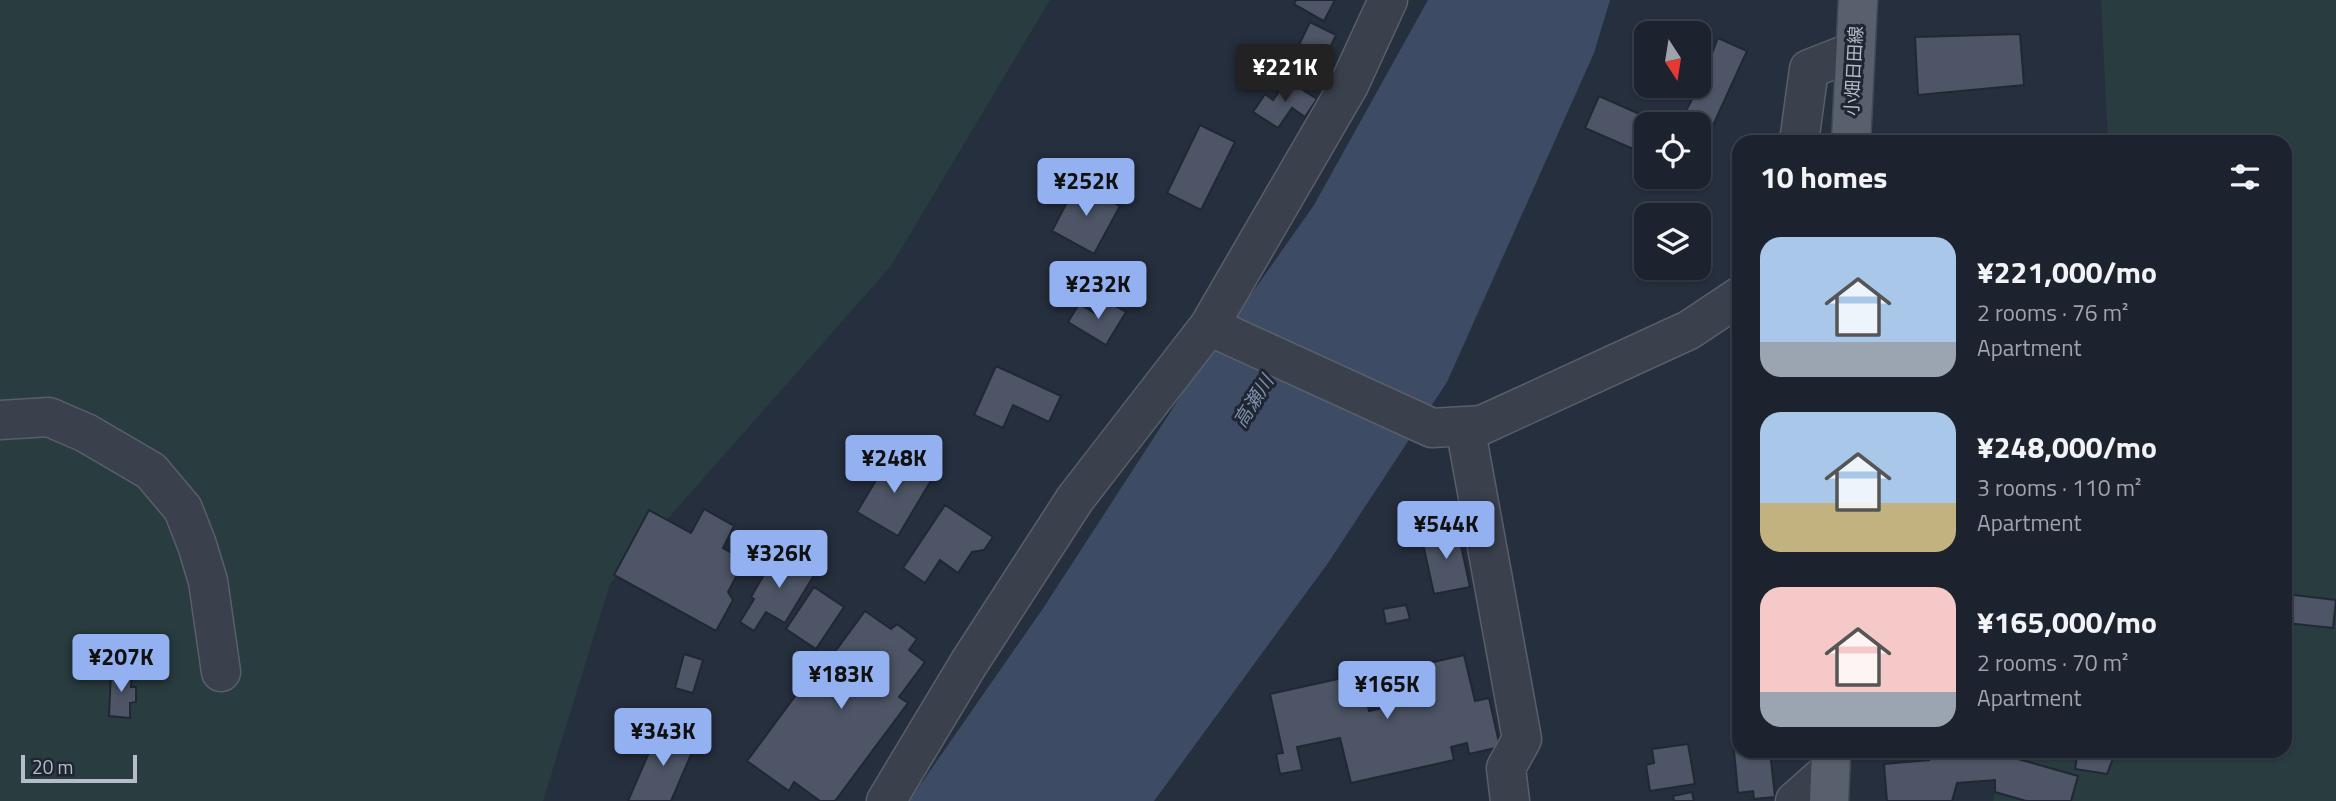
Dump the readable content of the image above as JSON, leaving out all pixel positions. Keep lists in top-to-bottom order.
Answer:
{
  "streets": {
    "main road": ["小畑日田線"]
  },
  "water": ["高瀬川"],
  "scale_bar": "20 m",
  "north": "bottom",
  "page": {
    "price": [
      "¥221K",
      "¥252K",
      "¥232K",
      "¥248K",
      "¥544K",
      "¥326K",
      "¥207K",
      "¥183K",
      "¥165K",
      "¥343K"
    ],
    "heading": "10 homes",
    "list": [
      {
        "name": "¥221,000/mo",
        "note": "2 rooms · 76 m² · Apartment"
      },
      {
        "name": "¥248,000/mo",
        "note": "3 rooms · 110 m² · Apartment"
      },
      {
        "name": "¥165,000/mo",
        "note": "2 rooms · 70 m² · Apartment"
      }
    ],
    "scale": "20 m"
  }
}
